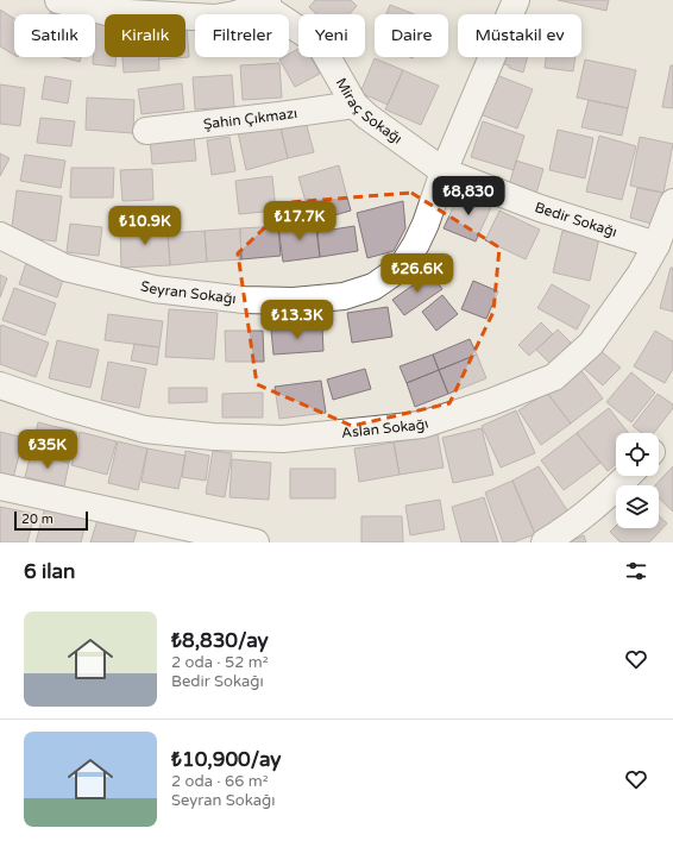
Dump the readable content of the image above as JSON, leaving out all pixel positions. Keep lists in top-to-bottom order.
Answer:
{
  "streets": {
    "street": [
      "Miraç Sokağı",
      "Şahin Çıkmazı",
      "Bedir Sokağı",
      "Seyran Sokağı",
      "Aslan Sokağı"
    ]
  },
  "crossings": [
    ["Miraç Sokağı", "Şahin Çıkmazı"],
    ["Miraç Sokağı", "Bedir Sokağı"],
    ["Miraç Sokağı", "Seyran Sokağı"],
    ["Bedir Sokağı", "Seyran Sokağı"],
    ["Bedir Sokağı", "Aslan Sokağı"]
  ],
  "scale_bar": "20 m",
  "page": {
    "chip": [
      "Satılık",
      "Kiralık",
      "Filtreler",
      "Yeni",
      "Daire",
      "Müstakil ev"
    ],
    "price": [
      "₺8,830",
      "₺17.7K",
      "₺10.9K",
      "₺26.6K",
      "₺13.3K",
      "₺35K"
    ],
    "scale": "20 m",
    "heading": "6 ilan",
    "list": [
      {
        "name": "₺8,830/ay",
        "note": "2 oda · 52 m² · Bedir Sokağı"
      },
      {
        "name": "₺10,900/ay",
        "note": "2 oda · 66 m² · Seyran Sokağı"
      }
    ]
  }
}
